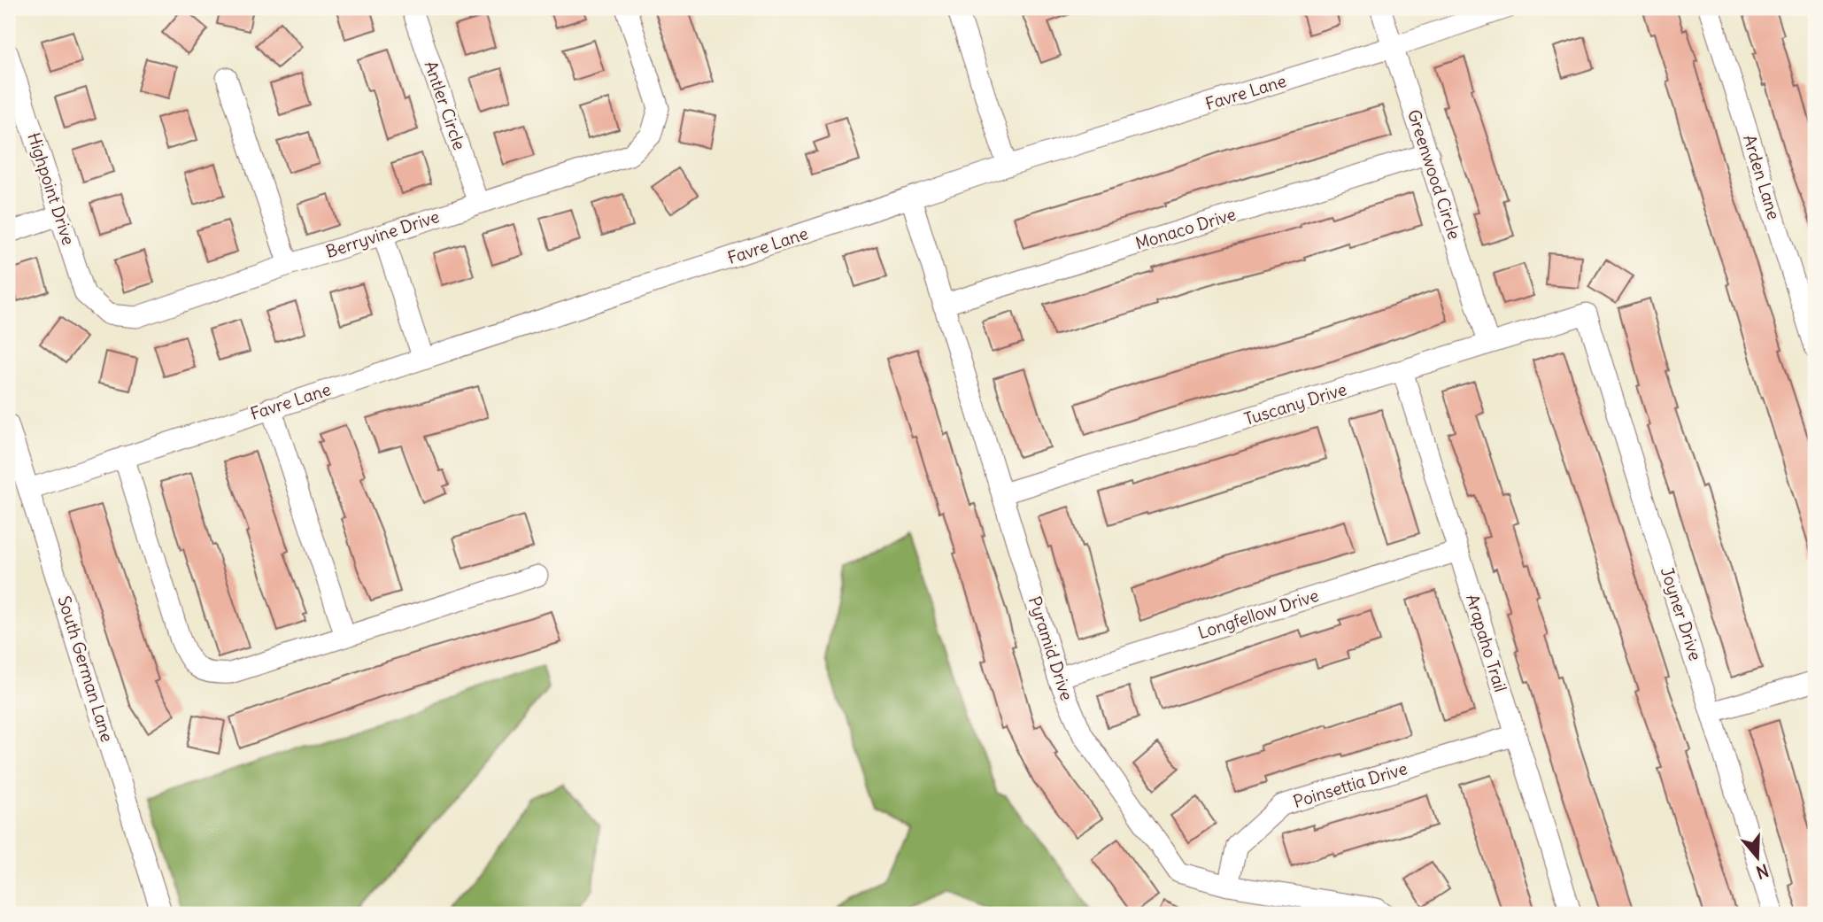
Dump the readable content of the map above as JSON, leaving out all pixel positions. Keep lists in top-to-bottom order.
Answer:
{
  "streets": {
    "street": [
      "Favre Lane",
      "Antler Circle",
      "Greenwood Circle",
      "Arden Lane",
      "Highpoint Drive",
      "Monaco Drive",
      "Berryvine Drive",
      "Tuscany Drive",
      "Longfellow Drive",
      "Joyner Drive",
      "Arapaho Trail",
      "Pyramid Drive",
      "South German Lane",
      "Poinsettia Drive"
    ]
  },
  "crossings": [
    ["Favre Lane", "Greenwood Circle"],
    ["Favre Lane", "Pyramid Drive"],
    ["Favre Lane", "South German Lane"],
    ["Antler Circle", "Berryvine Drive"],
    ["Greenwood Circle", "Monaco Drive"],
    ["Greenwood Circle", "Tuscany Drive"],
    ["Highpoint Drive", "Berryvine Drive"],
    ["Monaco Drive", "Pyramid Drive"],
    ["Tuscany Drive", "Joyner Drive"],
    ["Tuscany Drive", "Arapaho Trail"],
    ["Tuscany Drive", "Pyramid Drive"],
    ["Longfellow Drive", "Arapaho Trail"],
    ["Longfellow Drive", "Pyramid Drive"],
    ["Arapaho Trail", "Poinsettia Drive"],
    ["Pyramid Drive", "Poinsettia Drive"]
  ],
  "north": "bottom"
}
